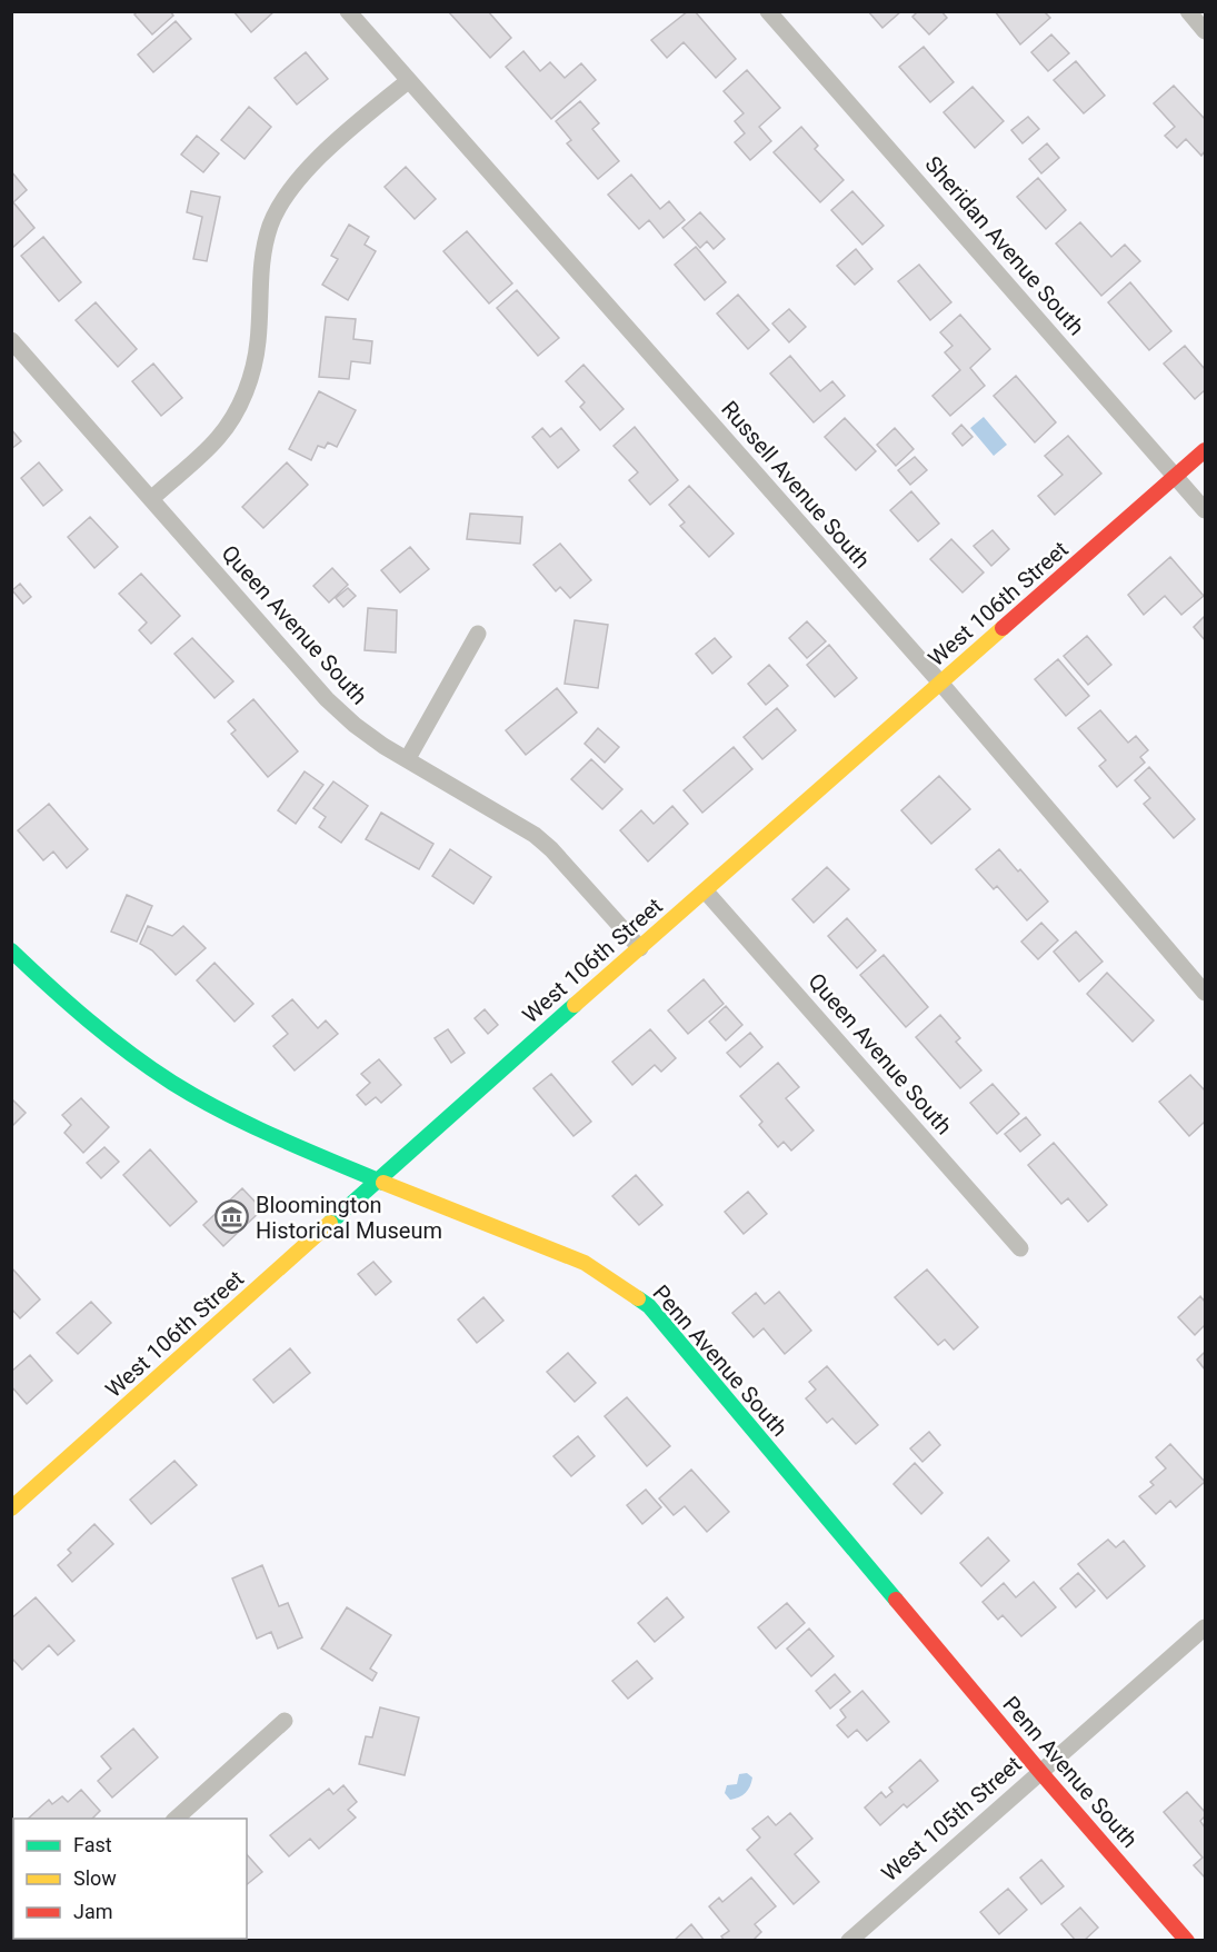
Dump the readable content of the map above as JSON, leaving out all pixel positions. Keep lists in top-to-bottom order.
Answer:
{
  "streets": {
    "street": [
      "Sheridan Avenue South",
      "Russell Avenue South",
      "West 106th Street",
      "Queen Avenue South",
      "Penn Avenue South",
      "West 105th Street"
    ]
  },
  "crossings": [
    ["Sheridan Avenue South", "West 106th Street"],
    ["Russell Avenue South", "West 106th Street"],
    ["West 106th Street", "Queen Avenue South"],
    ["West 106th Street", "Penn Avenue South"],
    ["Penn Avenue South", "West 105th Street"]
  ],
  "places": {
    "museum": ["Bloomington Historical Museum"]
  },
  "legend": ["Fast", "Slow", "Jam"]
}
